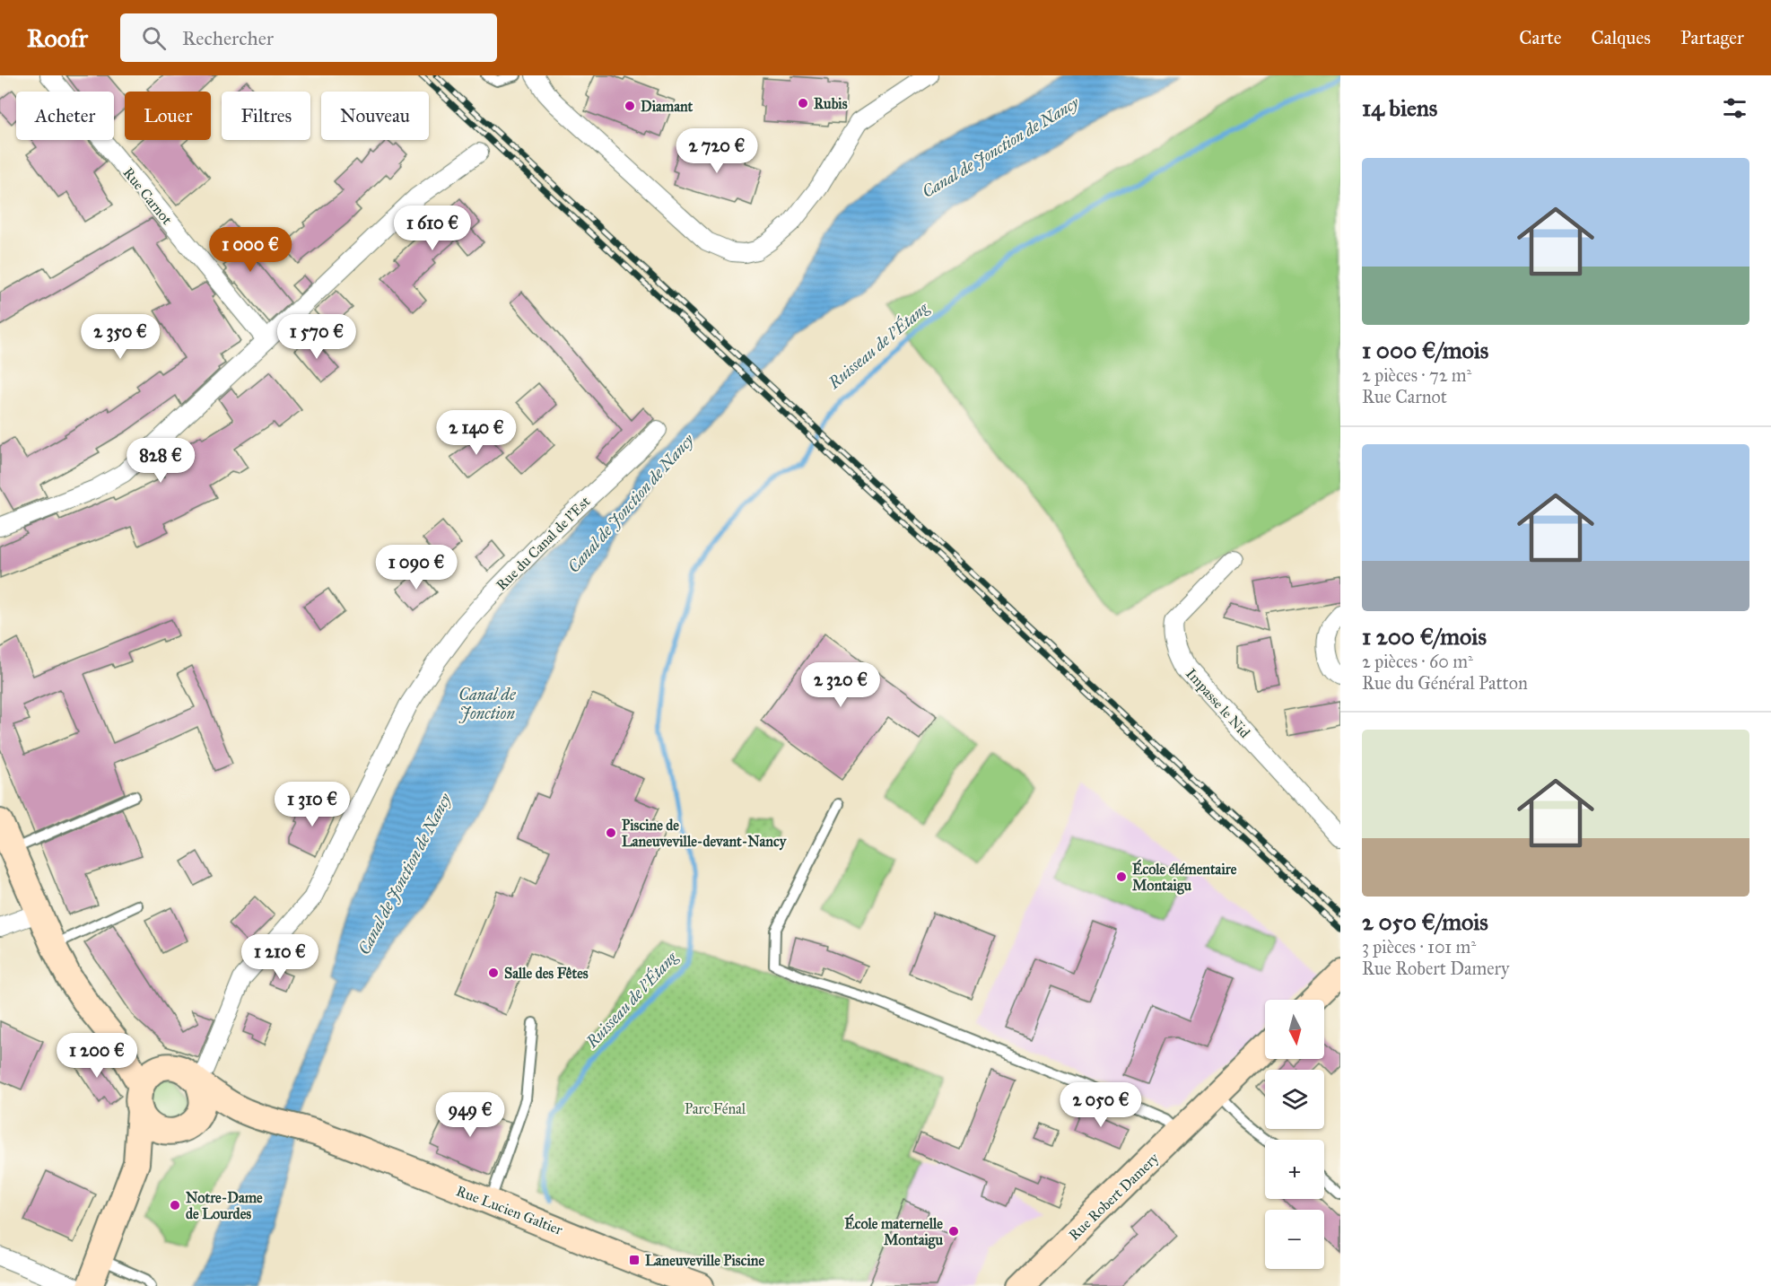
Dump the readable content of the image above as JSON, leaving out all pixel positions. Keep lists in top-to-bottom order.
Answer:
{
  "streets": {
    "main road": ["Rue Robert Damery", "Rue Lucien Galtier"],
    "street": ["Rue Carnot", "Rue du Canal de l'Est", "Impasse le Nid"]
  },
  "water": ["Canal de Jonction de Nancy", "Ruisseau de l'Étang", "Canal de Jonction"],
  "parks": ["Parc Fénal"],
  "places": {
    "other": [
      "Rubis",
      "Diamant",
      "Piscine de Laneuveville-devant-Nancy",
      "École élémentaire Montaigu",
      "Salle des Fêtes",
      "Notre-Dame de Lourdes",
      "École maternelle Montaigu"
    ],
    "transit": ["Laneuveville Piscine"]
  },
  "north": "bottom",
  "page": {
    "header": "Roofr",
    "search": "Rechercher",
    "nav": ["Carte", "Calques", "Partager"],
    "heading": "14 biens",
    "chip": [
      "Acheter",
      "Louer",
      "Filtres",
      "Nouveau"
    ],
    "price": [
      "2 720 €",
      "1 610 €",
      "1 000 €",
      "2 350 €",
      "1 570 €",
      "2 140 €",
      "828 €",
      "1 090 €",
      "2 320 €",
      "1 310 €",
      "1 210 €",
      "1 200 €",
      "2 050 €",
      "949 €"
    ],
    "list": [
      {
        "name": "1 000 €/mois",
        "note": "2 pièces · 72 m² · Rue Carnot"
      },
      {
        "name": "1 200 €/mois",
        "note": "2 pièces · 60 m² · Rue du Général Patton"
      },
      {
        "name": "2 050 €/mois",
        "note": "3 pièces · 101 m² · Rue Robert Damery"
      }
    ],
    "map_buttons": ["+", "−"]
  }
}
